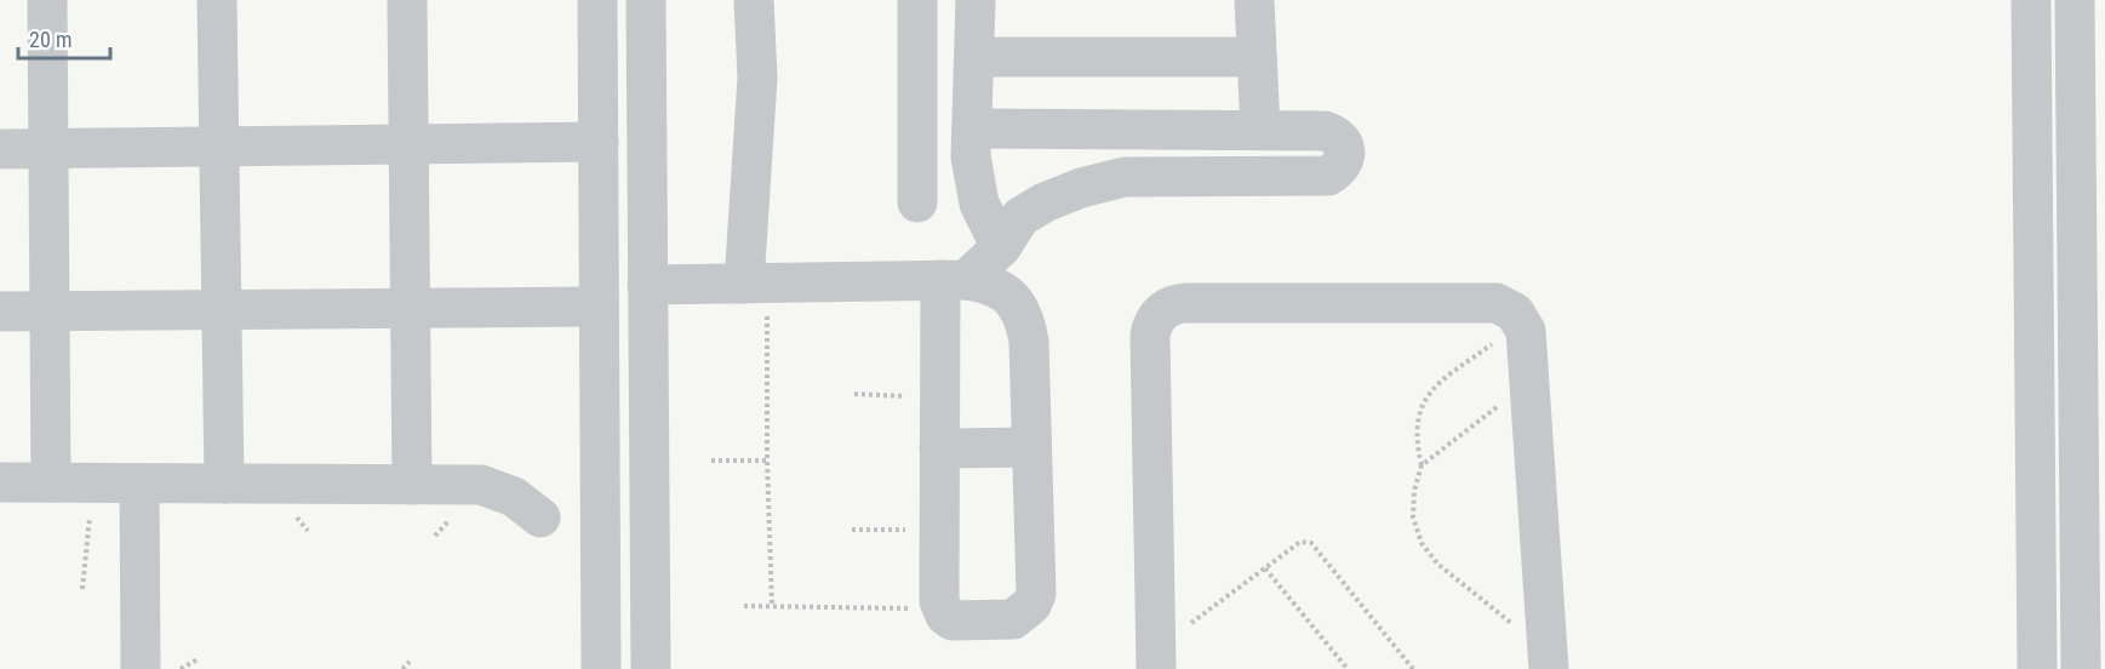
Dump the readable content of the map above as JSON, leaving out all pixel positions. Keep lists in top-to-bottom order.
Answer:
{
  "scale_bar": "20 m"
}
